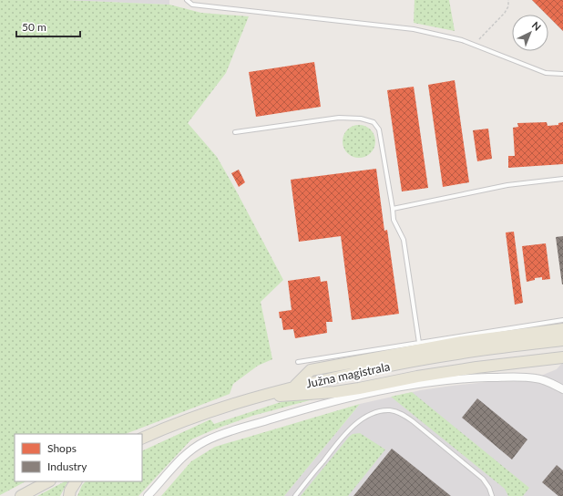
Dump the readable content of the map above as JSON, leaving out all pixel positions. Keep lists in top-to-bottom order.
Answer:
{
  "streets": {
    "main road": ["Južna magistrala"]
  },
  "legend": ["Shops", "Industry"],
  "scale_bar": "50 m",
  "north": "top right"
}
